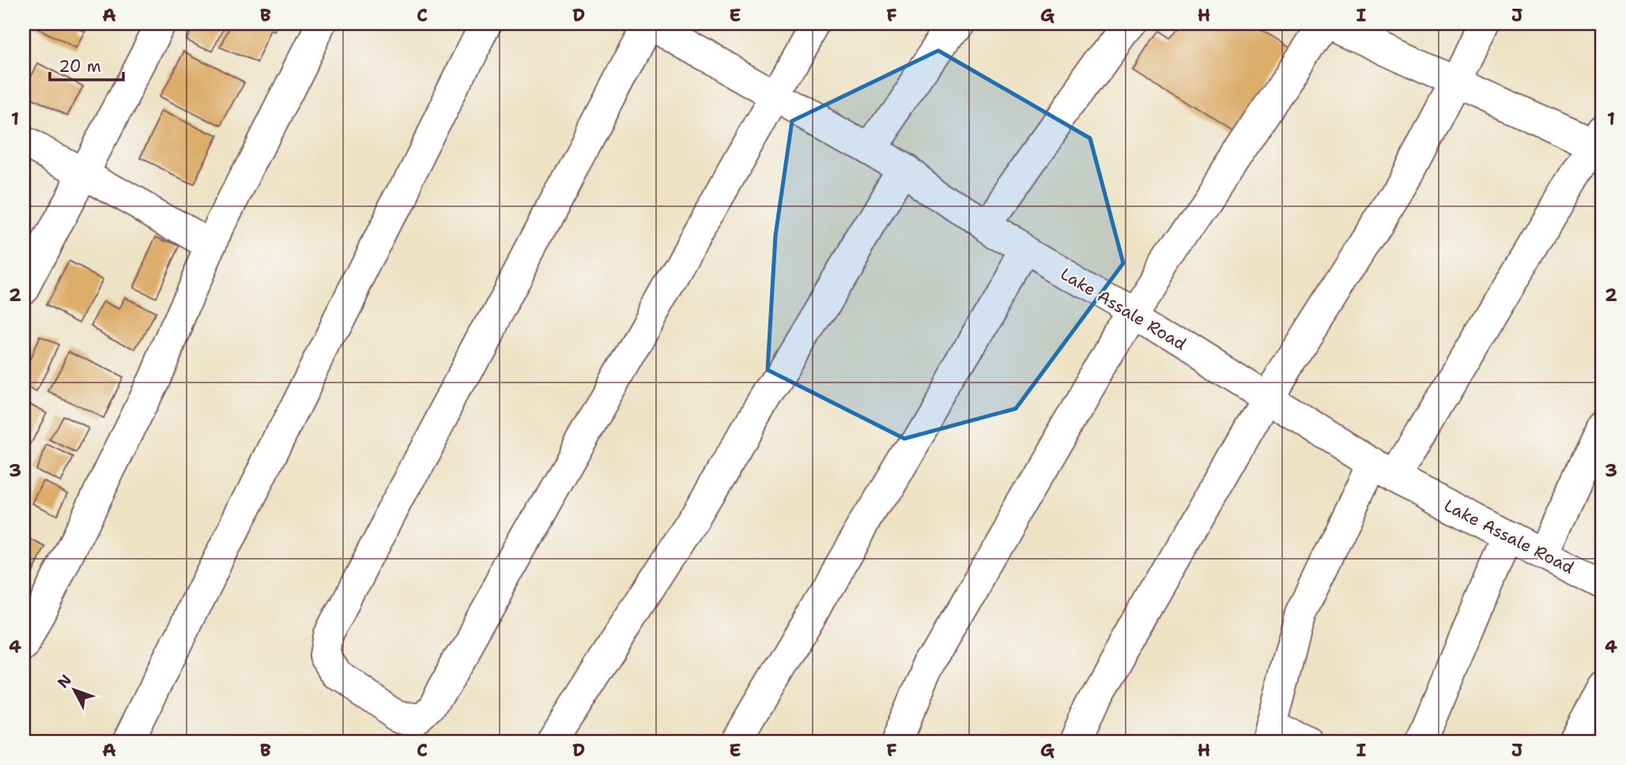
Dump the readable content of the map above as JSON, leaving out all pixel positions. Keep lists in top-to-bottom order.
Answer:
{
  "streets": {
    "street": ["Lake Assale Road"]
  },
  "scale_bar": "20 m",
  "north": "top left",
  "grid": {
    "columns": [
      "A",
      "B",
      "C",
      "D",
      "E",
      "F",
      "G",
      "H",
      "I",
      "J"
    ],
    "rows": [
      "1",
      "2",
      "3",
      "4"
    ]
  }
}
